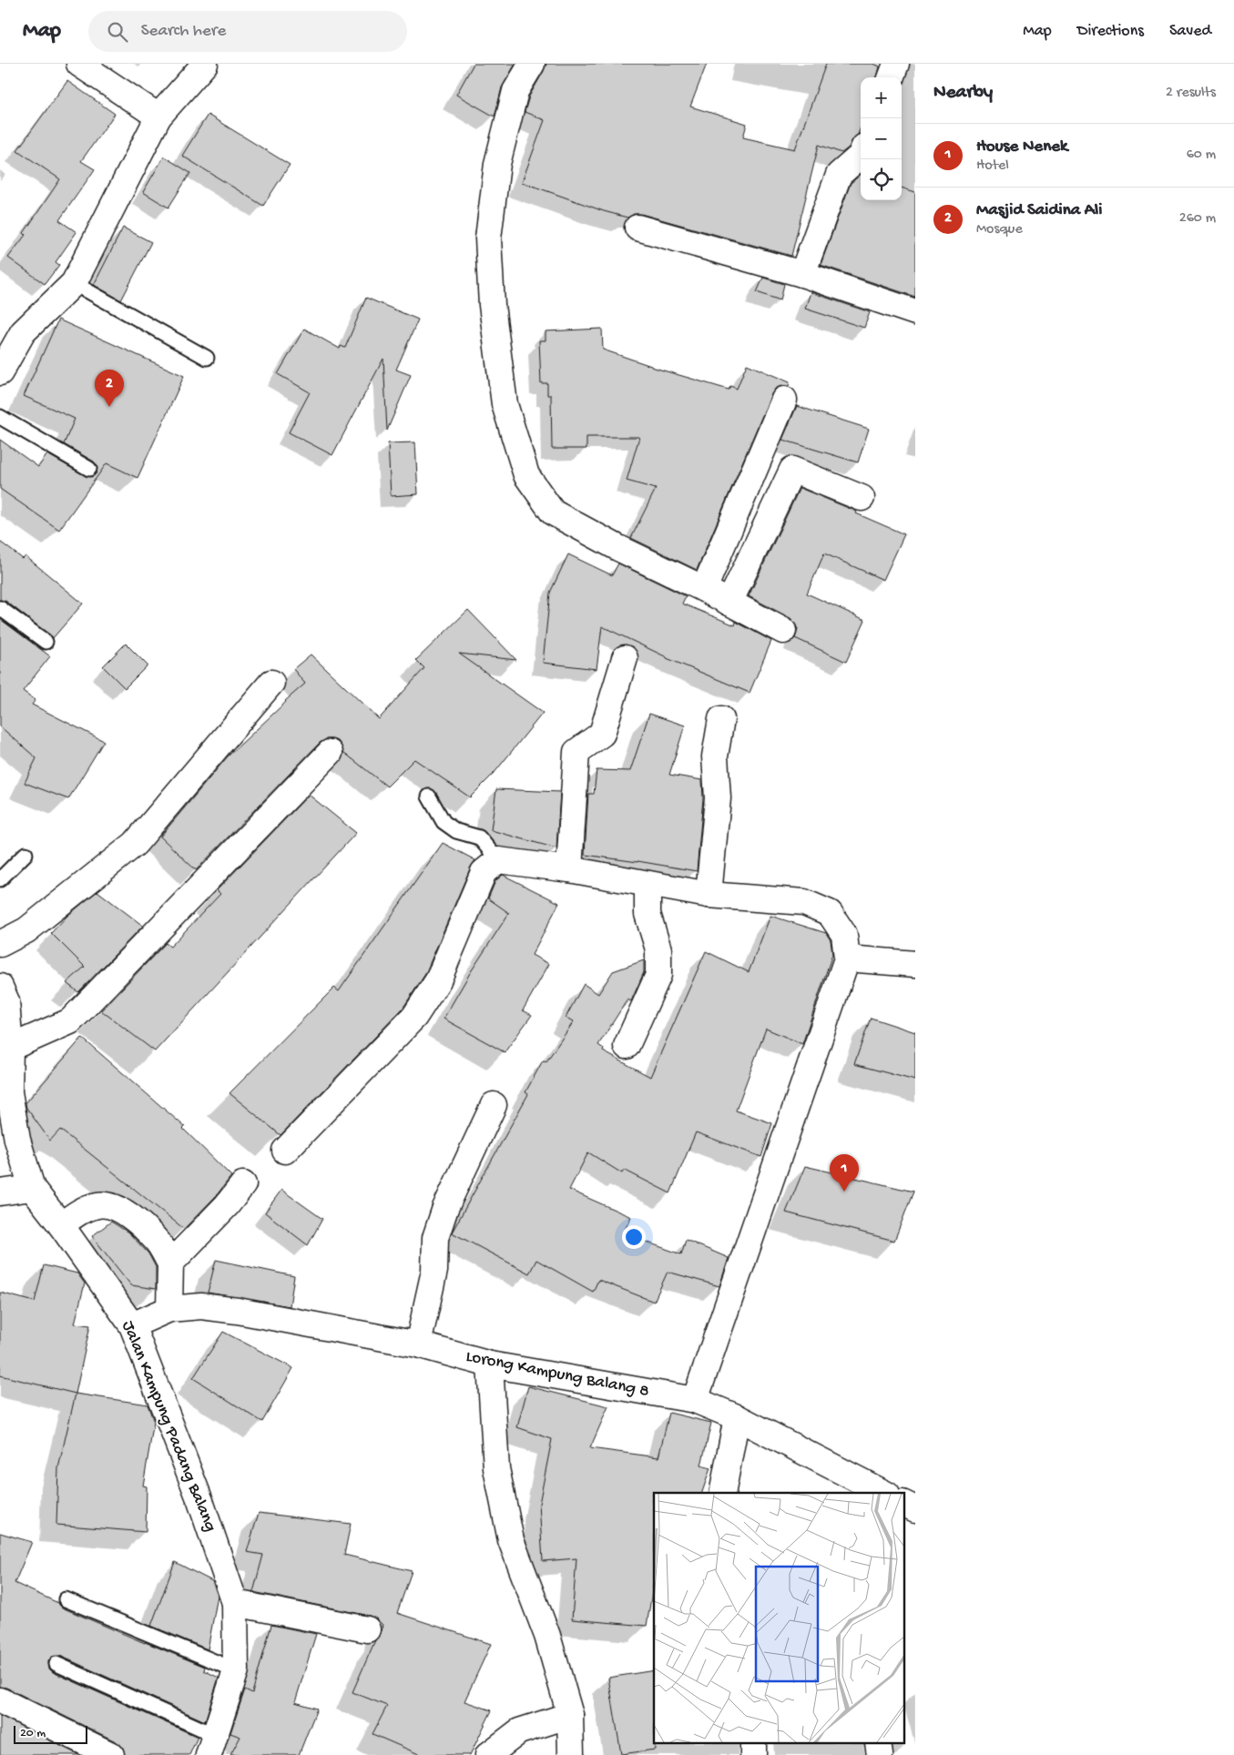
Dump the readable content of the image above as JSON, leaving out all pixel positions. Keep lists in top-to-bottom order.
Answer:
{
  "streets": {
    "street": ["Lorong Kampung Balang 8", "Jalan Kampung Padang Balang"]
  },
  "crossings": [
    ["Lorong Kampung Balang 8", "Jalan Kampung Padang Balang"]
  ],
  "scale_bar": "20 m",
  "page": {
    "header": "Map",
    "search": "Search here",
    "nav": ["Map", "Directions", "Saved"],
    "heading": ["Nearby", "2 results"],
    "map_buttons": ["+", "−"],
    "list": [
      {
        "mark": "1",
        "name": "House Nenek",
        "note": "Hotel",
        "value": "60 m"
      },
      {
        "mark": "2",
        "name": "Masjid Saidina Ali",
        "note": "Mosque",
        "value": "260 m"
      }
    ],
    "pins": ["2", "1"],
    "scale": "20 m"
  }
}
